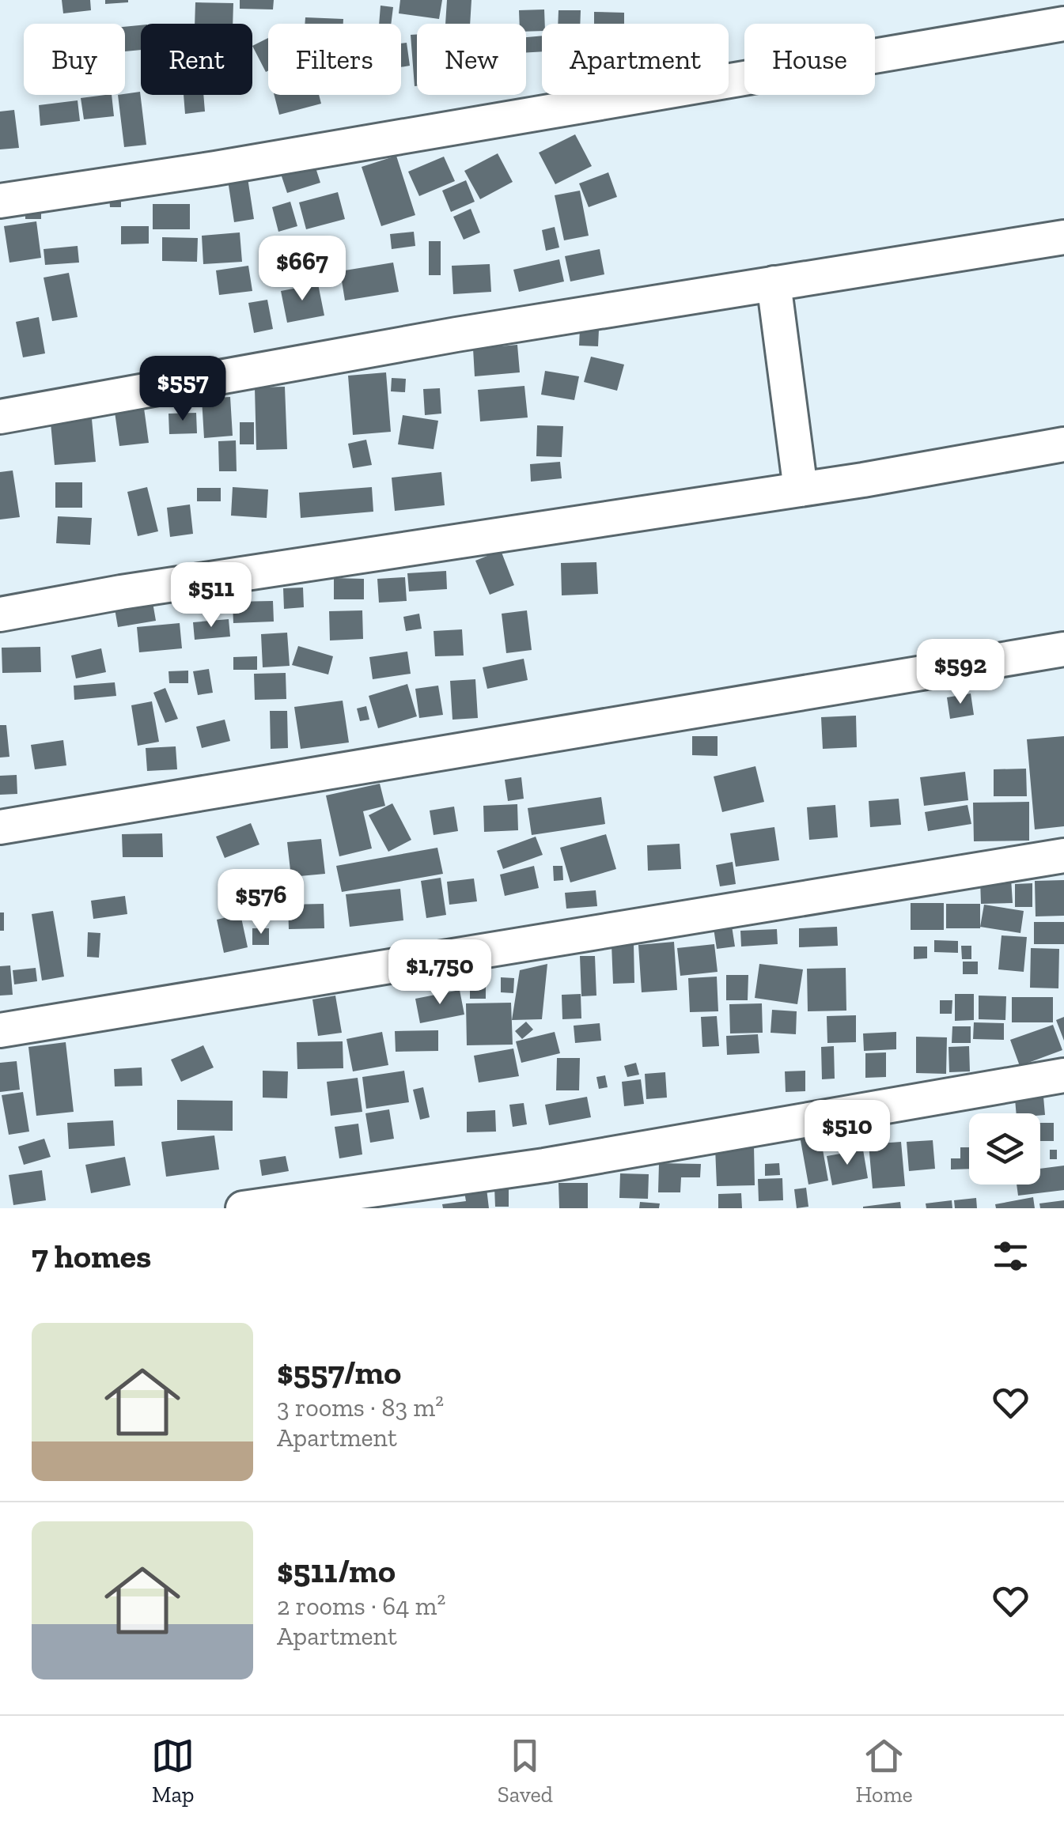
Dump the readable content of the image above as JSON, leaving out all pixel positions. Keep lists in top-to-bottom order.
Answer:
{
  "page": {
    "chip": [
      "Buy",
      "Rent",
      "Filters",
      "New",
      "Apartment",
      "House"
    ],
    "price": [
      "$667",
      "$557",
      "$511",
      "$592",
      "$576",
      "$1,750",
      "$510"
    ],
    "heading": "7 homes",
    "list": [
      {
        "name": "$557/mo",
        "note": "3 rooms · 83 m² · Apartment"
      },
      {
        "name": "$511/mo",
        "note": "2 rooms · 64 m² · Apartment"
      }
    ],
    "tabs": ["Map", "Saved", "Home"]
  }
}
